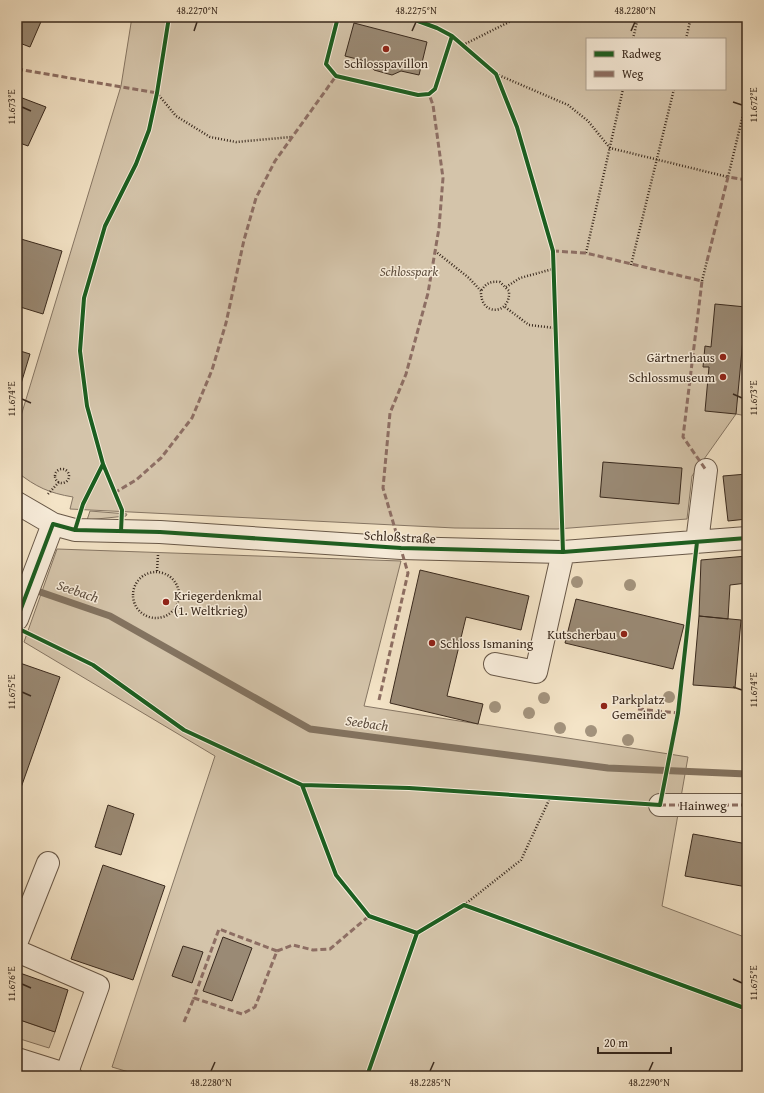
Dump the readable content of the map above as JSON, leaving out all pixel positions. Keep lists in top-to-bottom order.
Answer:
{
  "streets": {
    "street": ["Schloßstraße", "Hainweg"]
  },
  "water": ["Seebach"],
  "parks": ["Schlosspark"],
  "places": [
    "Schlosspavillon",
    "Gärtnerhaus",
    "Schlossmuseum",
    "Kriegerdenkmal (1. Weltkrieg)",
    "Kutscherbau",
    "Schloss Ismaning",
    "Parkplatz Gemeinde"
  ],
  "legend": ["Radweg", "Weg"],
  "scale_bar": "20 m",
  "coordinates": [
    "48.2270°N",
    "48.2275°N",
    "48.2280°N",
    "11.672°E",
    "11.673°E",
    "11.674°E",
    "11.675°E",
    "11.676°E",
    "48.2285°N",
    "48.2290°N"
  ]
}
